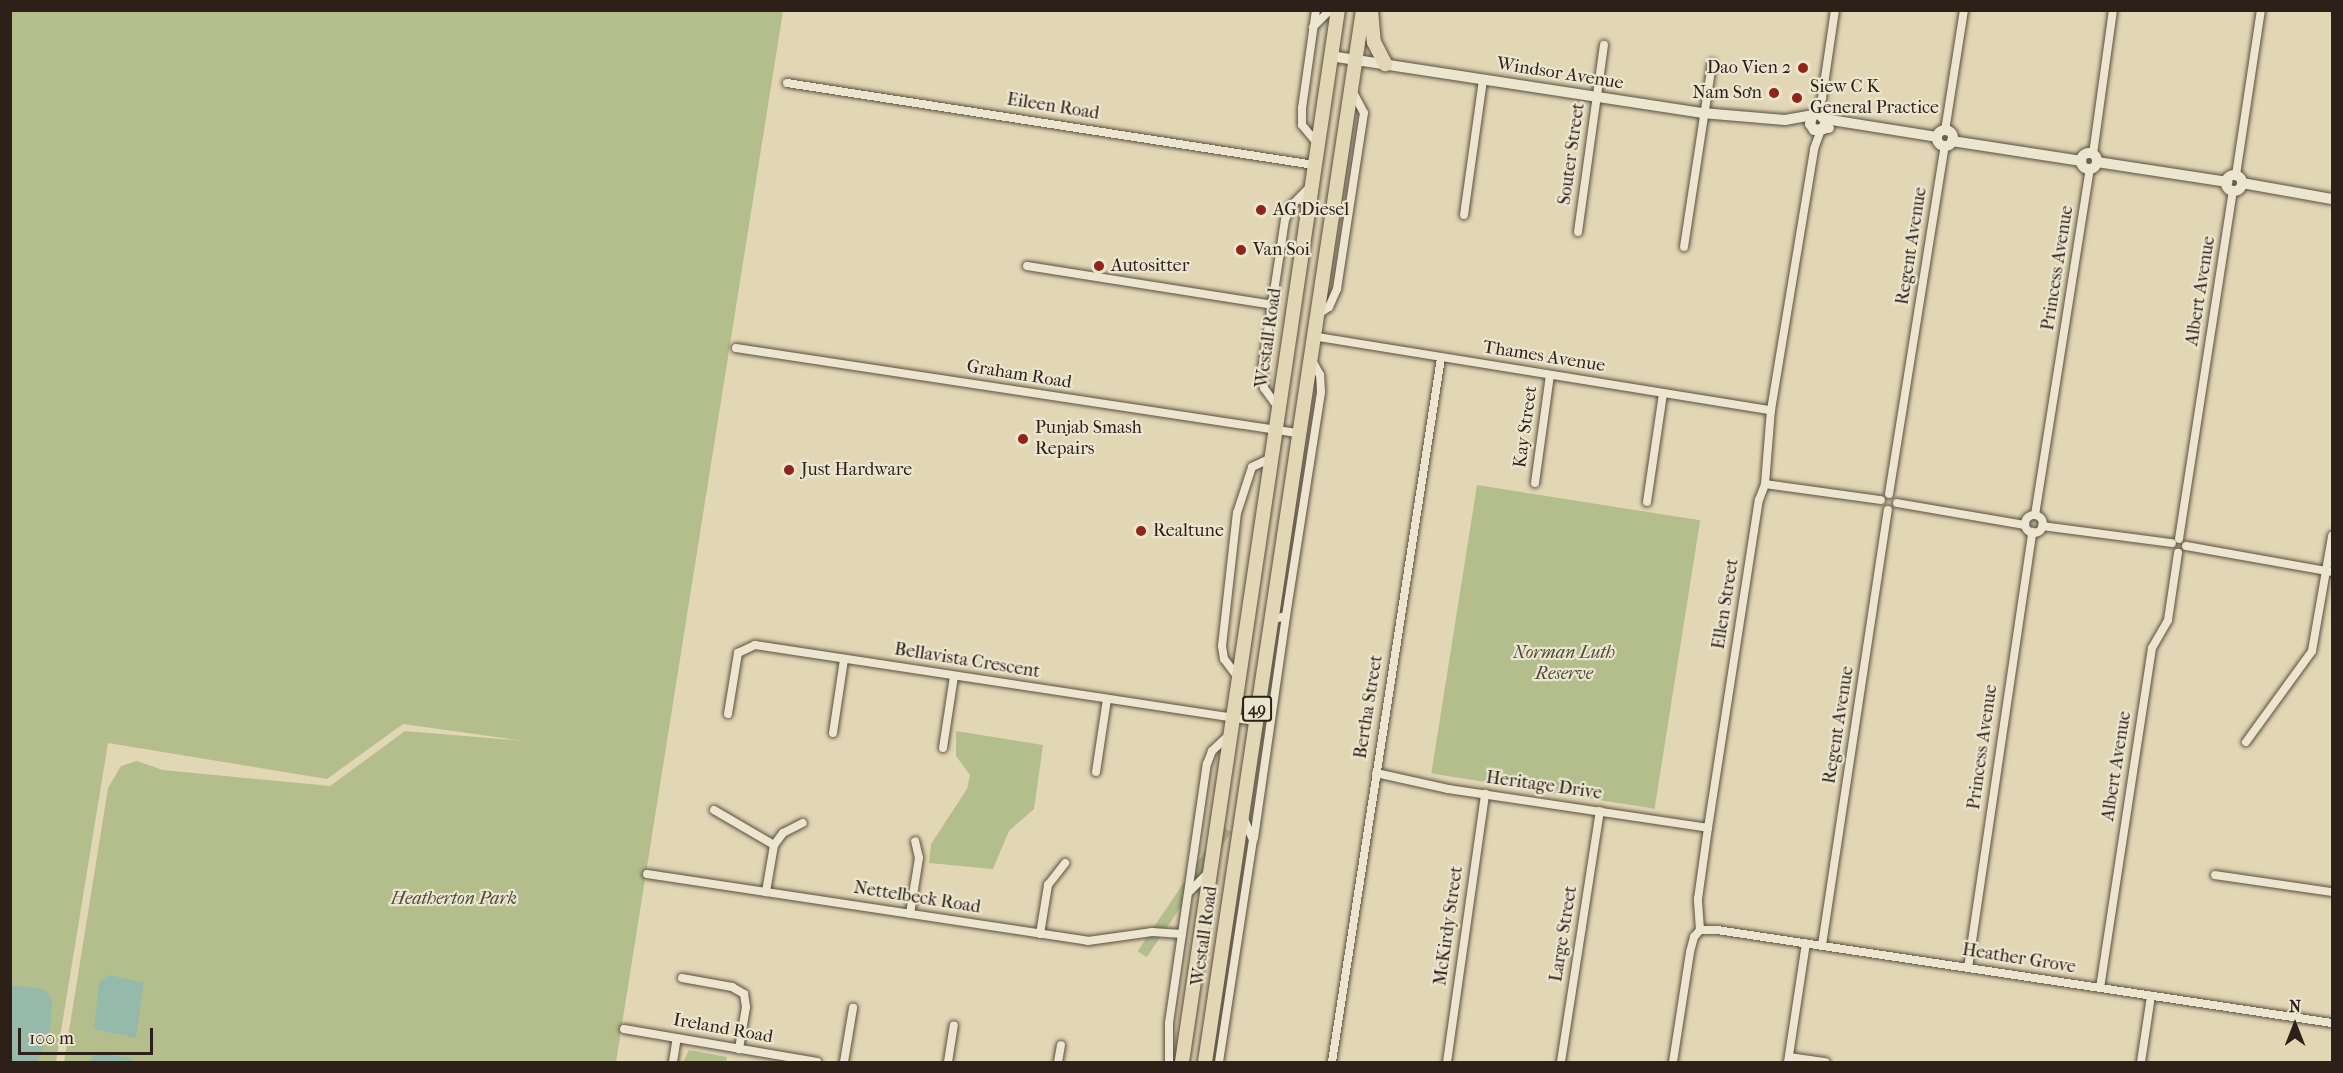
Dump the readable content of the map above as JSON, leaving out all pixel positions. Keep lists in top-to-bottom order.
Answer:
{
  "streets": {
    "main road": ["Westall Road", "49"],
    "street": [
      "Windsor Avenue",
      "Eileen Road",
      "Souter Street",
      "Regent Avenue",
      "Princess Avenue",
      "Albert Avenue",
      "Thames Avenue",
      "Graham Road",
      "Kay Street",
      "Ellen Street",
      "Bellavista Crescent",
      "Bertha Street",
      "Heritage Drive",
      "Nettelbeck Road",
      "McKirdy Street",
      "Large Street",
      "Heather Grove",
      "Ireland Road"
    ]
  },
  "crossings": [
    ["Windsor Avenue", "Souter Street"],
    ["Windsor Avenue", "Regent Avenue"],
    ["Windsor Avenue", "Princess Avenue"],
    ["Windsor Avenue", "Westall Road"],
    ["Windsor Avenue", "Ellen Street"],
    ["Eileen Road", "Westall Road"],
    ["Regent Avenue", "Heather Grove"],
    ["Princess Avenue", "Heather Grove"],
    ["Albert Avenue", "Heather Grove"],
    ["Westall Road", "Thames Avenue"],
    ["Westall Road", "Graham Road"],
    ["Westall Road", "Bellavista Crescent"],
    ["Westall Road", "Nettelbeck Road"],
    ["Thames Avenue", "Kay Street"],
    ["Thames Avenue", "Ellen Street"],
    ["Thames Avenue", "Bertha Street"],
    ["Ellen Street", "Heritage Drive"],
    ["Ellen Street", "Heather Grove"],
    ["Bertha Street", "Heritage Drive"],
    ["Heritage Drive", "McKirdy Street"],
    ["Heritage Drive", "Large Street"]
  ],
  "parks": ["Norman Luth Reserve", "Heatherton Park"],
  "places": [
    "Dao Vien 2",
    "Nam Sơn",
    "Siew C K General Practice",
    "AG Diesel",
    "Van Soi",
    "Autositter",
    "Punjab Smash Repairs",
    "Just Hardware",
    "Realtune"
  ],
  "scale_bar": "100 m",
  "north": "top"
}
